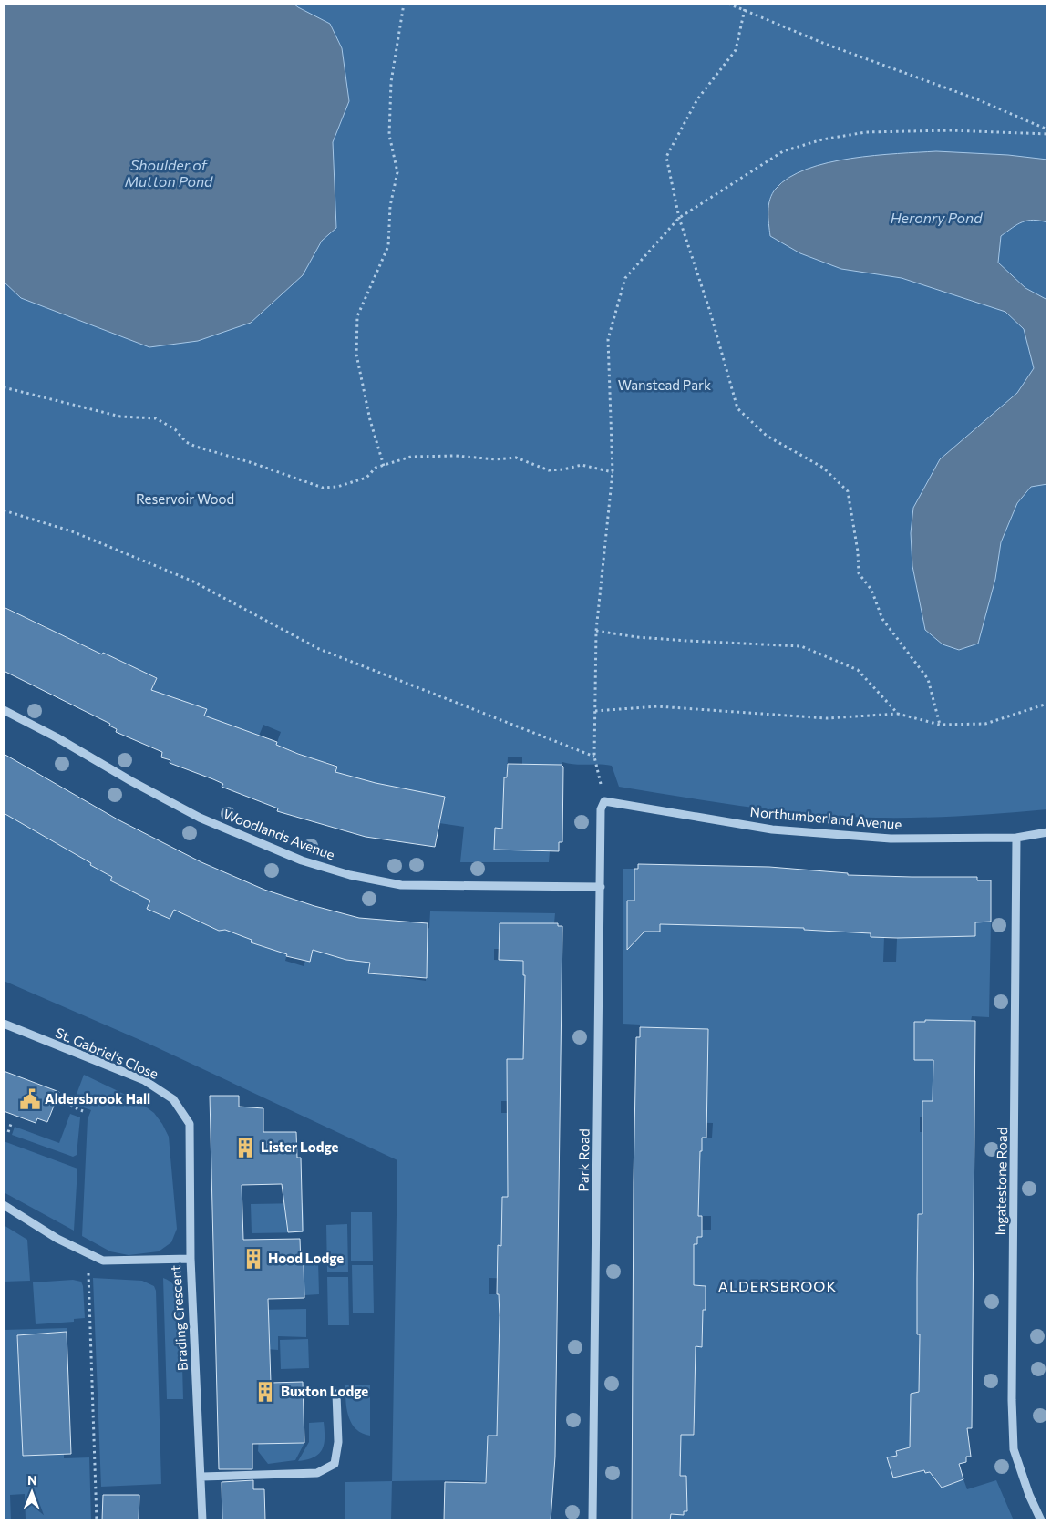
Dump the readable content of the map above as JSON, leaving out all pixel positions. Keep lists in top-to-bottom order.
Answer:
{
  "streets": {
    "street": [
      "Northumberland Avenue",
      "Woodlands Avenue",
      "St. Gabriel's Close",
      "Park Road",
      "Ingatestone Road",
      "Brading Crescent"
    ]
  },
  "crossings": [
    ["Northumberland Avenue", "Park Road"],
    ["Northumberland Avenue", "Ingatestone Road"],
    ["Woodlands Avenue", "Park Road"],
    ["St. Gabriel's Close", "Brading Crescent"]
  ],
  "districts": ["ALDERSBROOK"],
  "water": ["Shoulder of Mutton Pond", "Heronry Pond"],
  "parks": ["Wanstead Park", "Reservoir Wood"],
  "places": {
    "public building": ["Aldersbrook Hall"],
    "building": ["Lister Lodge", "Hood Lodge", "Buxton Lodge"]
  },
  "north": "top"
}
